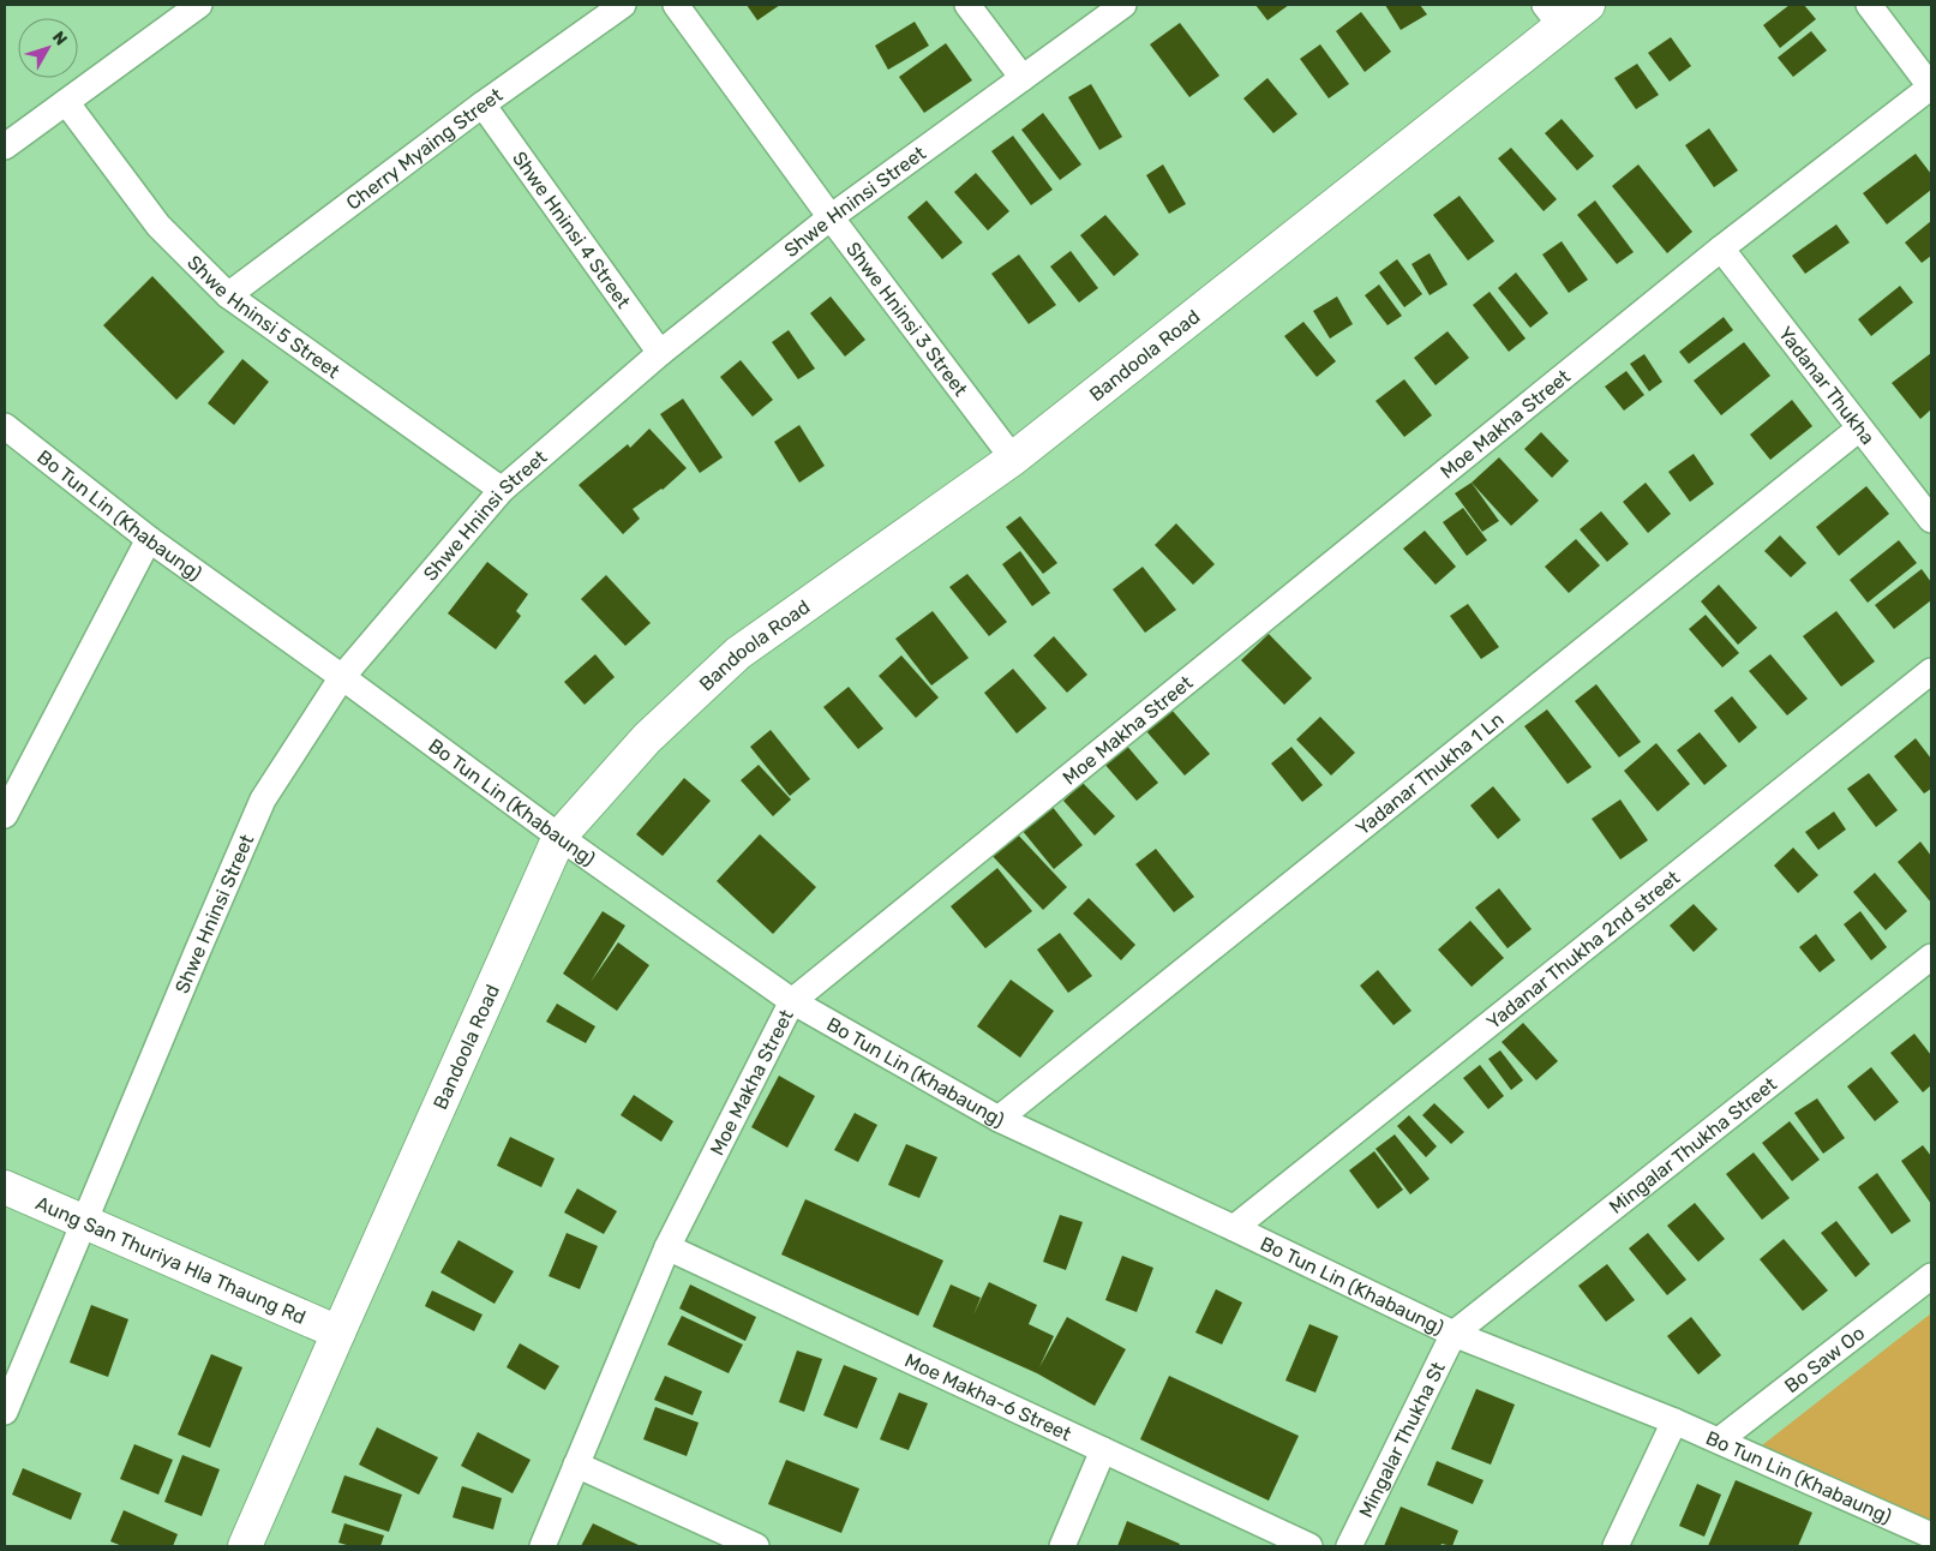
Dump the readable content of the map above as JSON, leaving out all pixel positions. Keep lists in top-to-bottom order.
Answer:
{
  "streets": {
    "street": [
      "Cherry Myaing Street",
      "Shwe Hninsi Street",
      "Shwe Hninsi 4 Street",
      "Shwe Hninsi 5 Street",
      "Shwe Hninsi 3 Street",
      "Bandoola Road",
      "Yadanar Thukha",
      "Moe Makha Street",
      "Bo Tun Lin (Khabaung)",
      "Yadanar Thukha 1 Ln",
      "Yadanar Thukha 2nd street",
      "Mingalar Thukha Street",
      "Aung San Thuriya Hla Thaung Rd",
      "Bo Saw Oo",
      "Moe Makha-6 Street",
      "Mingalar Thukha St"
    ]
  },
  "crossings": [
    ["Cherry Myaing Street", "Shwe Hninsi 4 Street"],
    ["Cherry Myaing Street", "Shwe Hninsi 5 Street"],
    ["Shwe Hninsi Street", "Shwe Hninsi 4 Street"],
    ["Shwe Hninsi Street", "Shwe Hninsi 5 Street"],
    ["Shwe Hninsi Street", "Shwe Hninsi 3 Street"],
    ["Shwe Hninsi Street", "Bo Tun Lin (Khabaung)"],
    ["Shwe Hninsi Street", "Aung San Thuriya Hla Thaung Rd"],
    ["Shwe Hninsi 3 Street", "Bandoola Road"],
    ["Bandoola Road", "Bo Tun Lin (Khabaung)"],
    ["Bandoola Road", "Aung San Thuriya Hla Thaung Rd"],
    ["Yadanar Thukha", "Moe Makha Street"],
    ["Yadanar Thukha", "Yadanar Thukha 1 Ln"],
    ["Moe Makha Street", "Bo Tun Lin (Khabaung)"],
    ["Moe Makha Street", "Moe Makha-6 Street"],
    ["Bo Tun Lin (Khabaung)", "Yadanar Thukha 1 Ln"],
    ["Bo Tun Lin (Khabaung)", "Yadanar Thukha 2nd street"],
    ["Bo Tun Lin (Khabaung)", "Mingalar Thukha Street"],
    ["Bo Tun Lin (Khabaung)", "Bo Saw Oo"],
    ["Bo Tun Lin (Khabaung)", "Mingalar Thukha St"],
    ["Mingalar Thukha Street", "Mingalar Thukha St"]
  ],
  "north": "top right"
}
